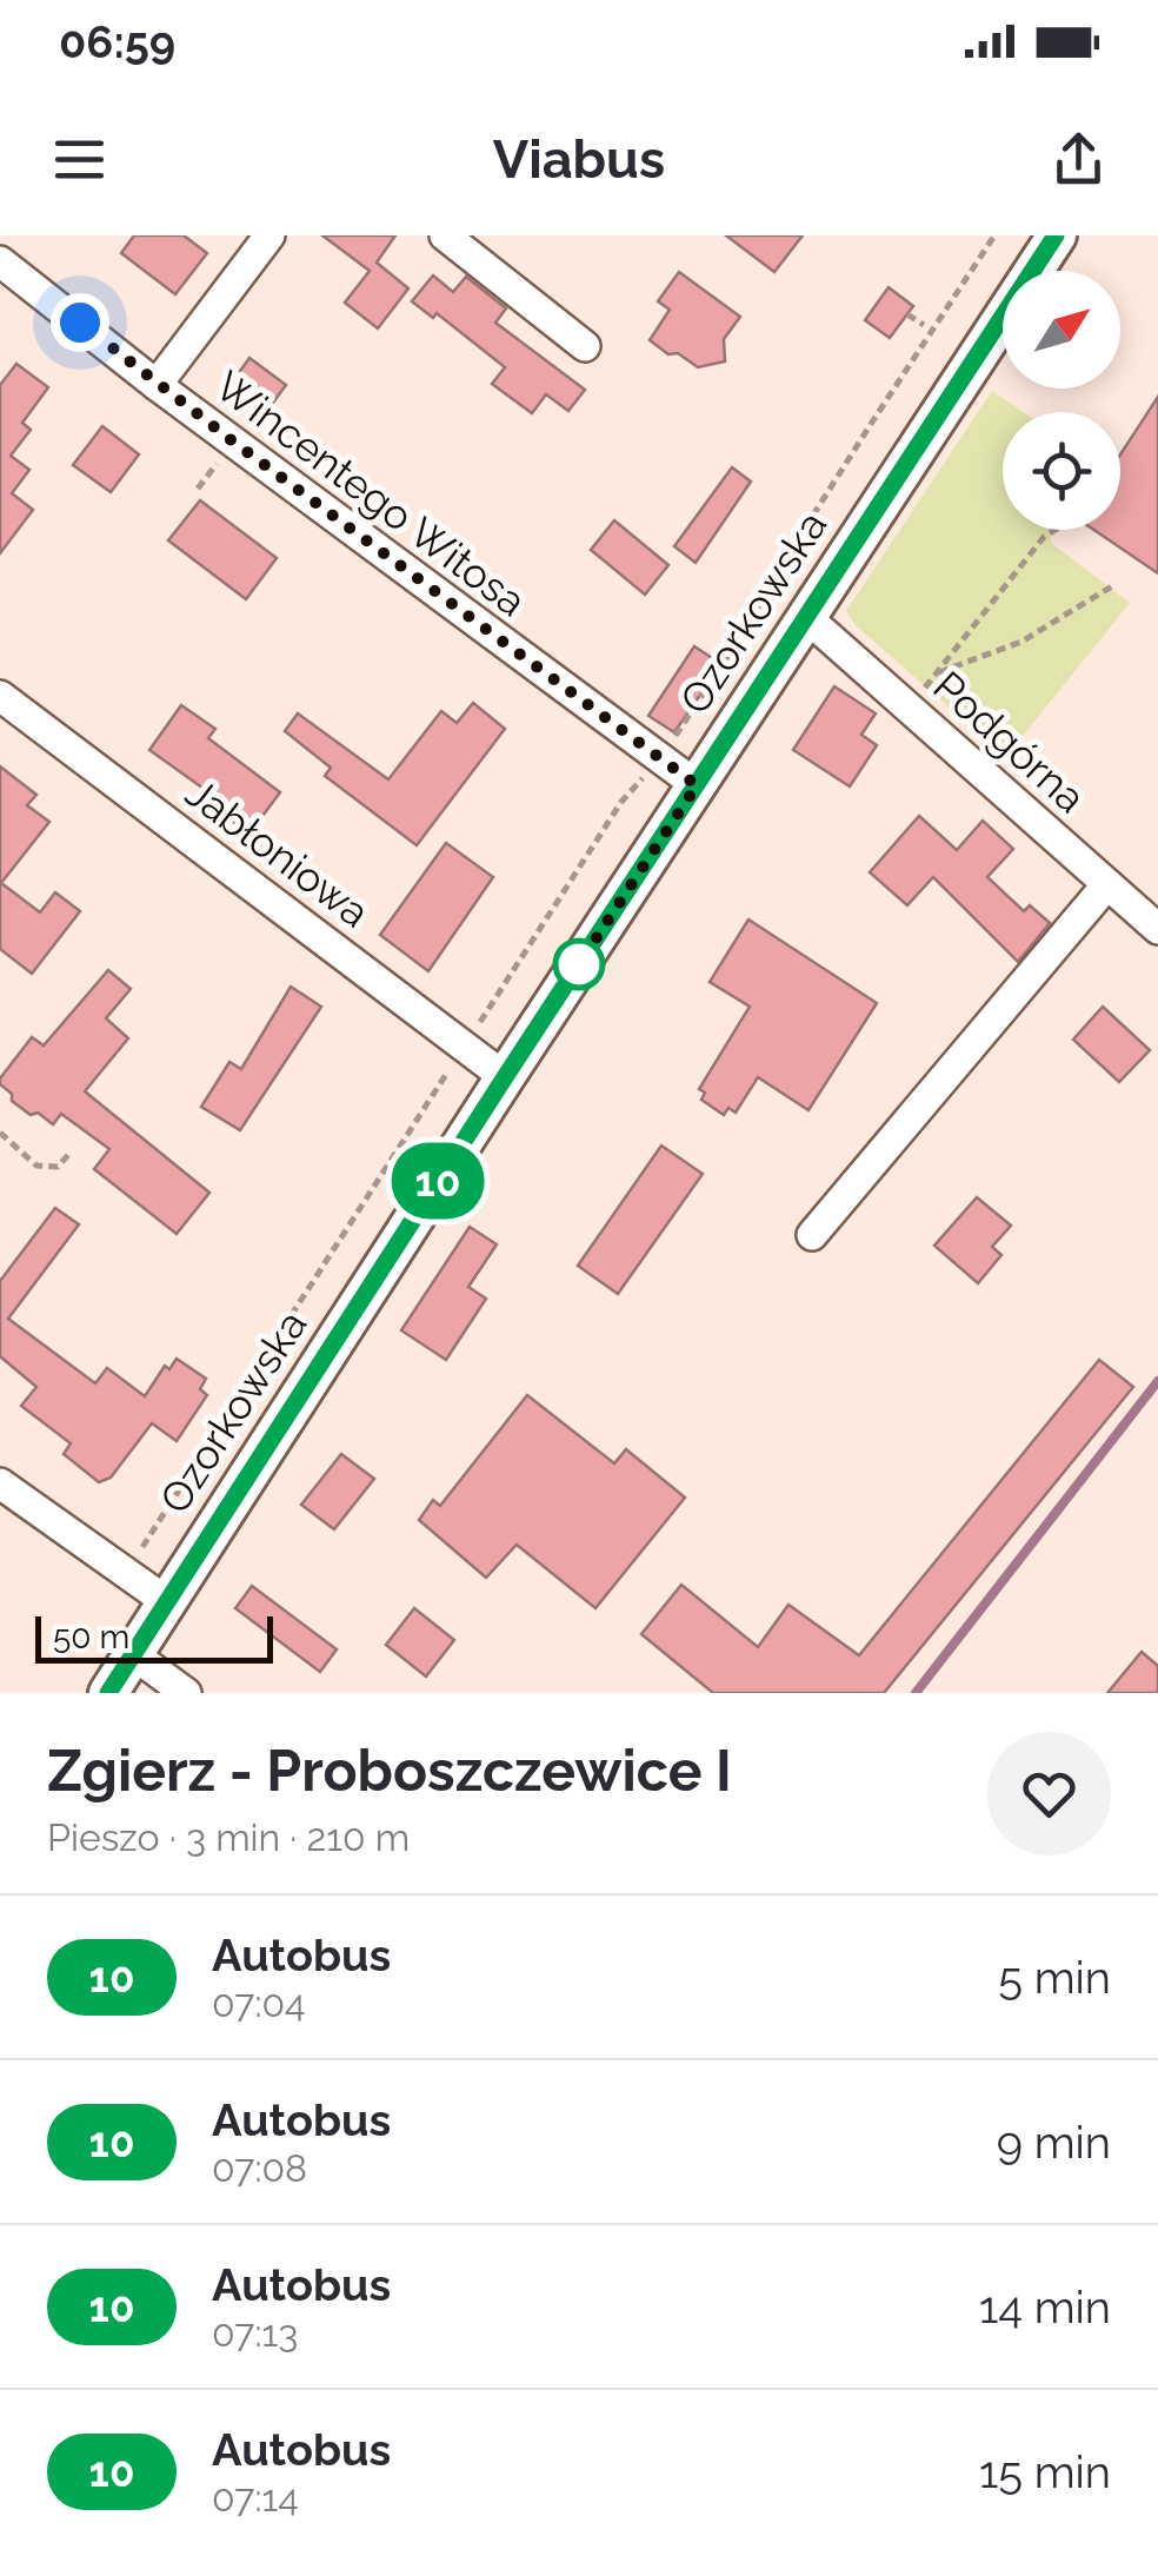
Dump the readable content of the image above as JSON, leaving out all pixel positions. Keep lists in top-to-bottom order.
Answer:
{
  "streets": {
    "main road": ["Ozorkowska"],
    "street": ["Wincentego Witosa", "Podgórna", "Jabłoniowa"]
  },
  "crossings": [
    ["Wincentego Witosa", "Ozorkowska"],
    ["Ozorkowska", "Podgórna"],
    ["Ozorkowska", "Jabłoniowa"]
  ],
  "lines": ["bus line 10"],
  "scale_bar": "50 m",
  "north": "top right",
  "page": {
    "status": "06:59",
    "header": "Viabus",
    "on_map": "10",
    "scale": "50 m",
    "heading": ["Zgierz - Proboszczewice I", "Pieszo · 3 min · 210 m"],
    "list": [
      {
        "mark": "10",
        "name": "Autobus",
        "note": "07:04",
        "value": "5 min"
      },
      {
        "mark": "10",
        "name": "Autobus",
        "note": "07:08",
        "value": "9 min"
      },
      {
        "mark": "10",
        "name": "Autobus",
        "note": "07:13",
        "value": "14 min"
      },
      {
        "mark": "10",
        "name": "Autobus",
        "note": "07:14",
        "value": "15 min"
      }
    ]
  }
}
